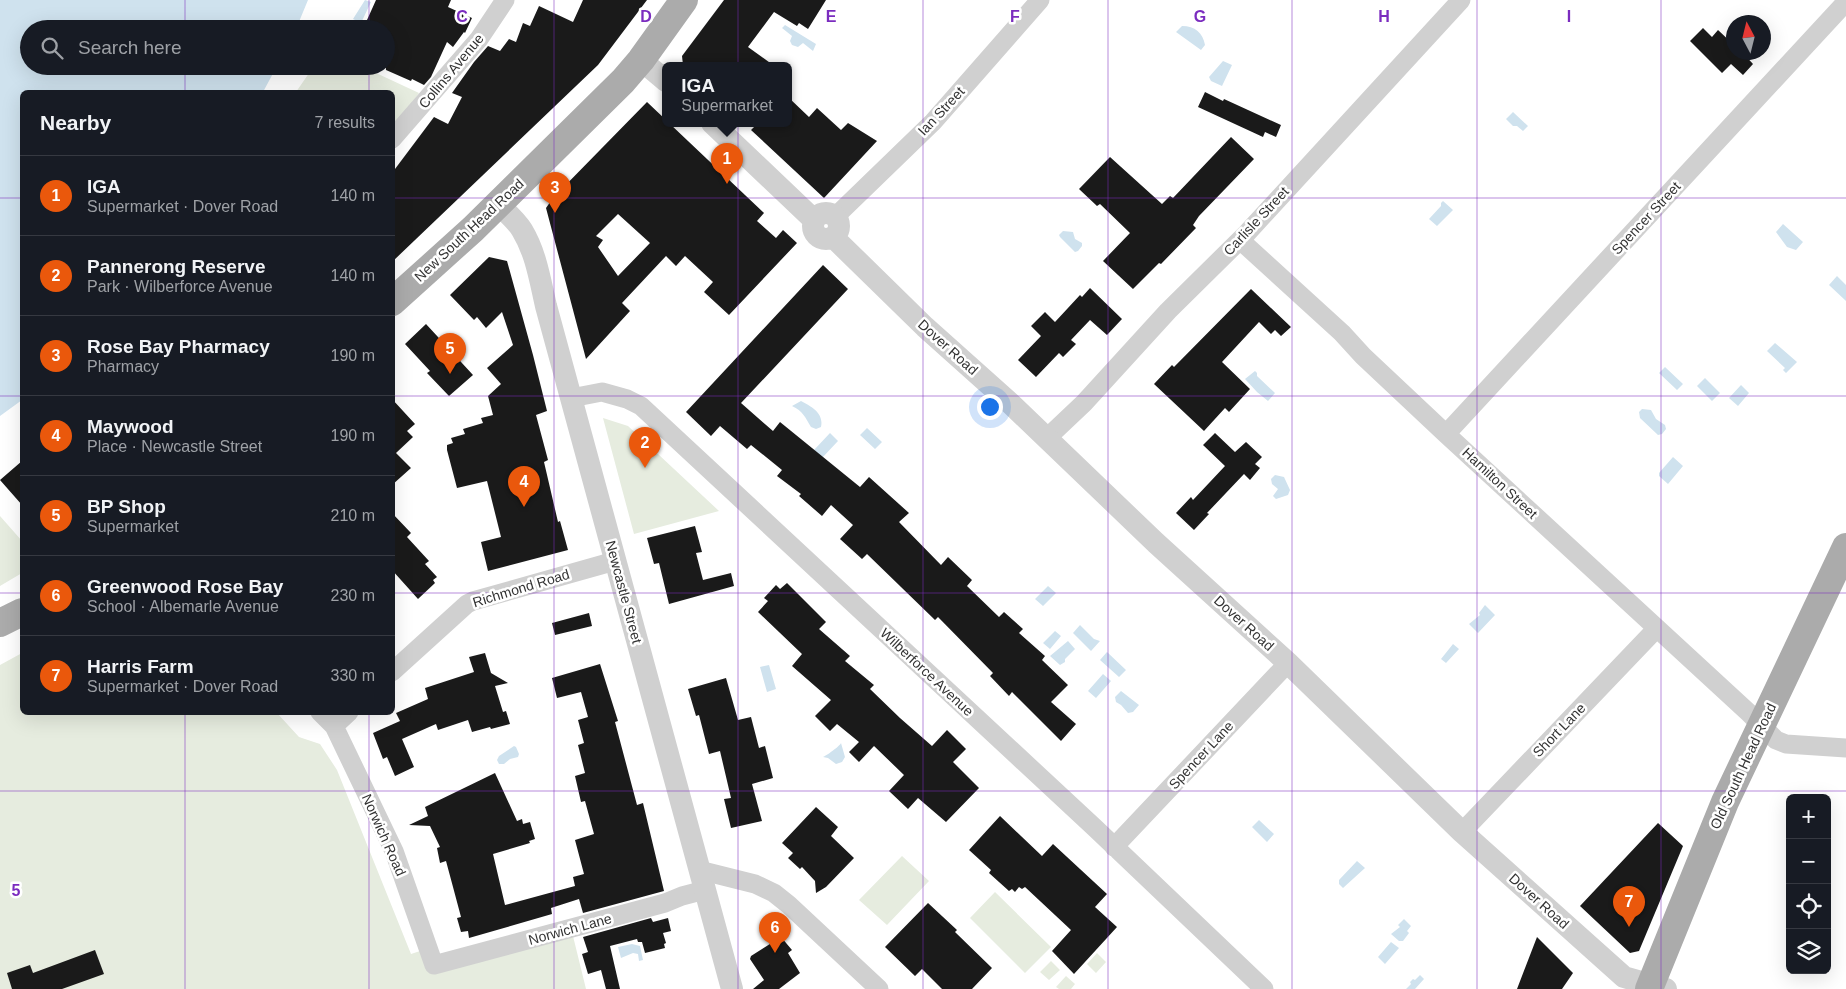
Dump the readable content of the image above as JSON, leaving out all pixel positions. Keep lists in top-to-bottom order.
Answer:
{
  "streets": {
    "main road": ["New South Head Road", "Old South Head Road"],
    "street": [
      "Collins Avenue",
      "Ian Street",
      "Spencer Street",
      "Carlisle Street",
      "Dover Road",
      "Hamilton Street",
      "Richmond Road",
      "Newcastle Street",
      "Wilberforce Avenue",
      "Short Lane",
      "Spencer Lane",
      "Norwich Road",
      "Norwich Lane"
    ]
  },
  "crossings": [
    ["Ian Street", "Dover Road"],
    ["Spencer Street", "Hamilton Street"],
    ["Carlisle Street", "Dover Road"],
    ["Carlisle Street", "Hamilton Street"],
    ["New South Head Road", "Newcastle Street"],
    ["Dover Road", "Short Lane"],
    ["Dover Road", "Spencer Lane"],
    ["Dover Road", "Old South Head Road"],
    ["Hamilton Street", "Short Lane"],
    ["Hamilton Street", "Old South Head Road"],
    ["Richmond Road", "Newcastle Street"],
    ["Newcastle Street", "Wilberforce Avenue"],
    ["Newcastle Street", "Norwich Lane"],
    ["Wilberforce Avenue", "Spencer Lane"],
    ["Norwich Road", "Norwich Lane"]
  ],
  "north": "top",
  "page": {
    "search": "Search here",
    "popup": ["IGA", "Supermarket"],
    "heading": ["Nearby", "7 results"],
    "pins": [
      "1",
      "3",
      "5",
      "2",
      "4",
      "7",
      "6"
    ],
    "list": [
      {
        "mark": "1",
        "name": "IGA",
        "note": "Supermarket · Dover Road",
        "value": "140 m"
      },
      {
        "mark": "2",
        "name": "Pannerong Reserve",
        "note": "Park · Wilberforce Avenue",
        "value": "140 m"
      },
      {
        "mark": "3",
        "name": "Rose Bay Pharmacy",
        "note": "Pharmacy",
        "value": "190 m"
      },
      {
        "mark": "4",
        "name": "Maywood",
        "note": "Place · Newcastle Street",
        "value": "190 m"
      },
      {
        "mark": "5",
        "name": "BP Shop",
        "note": "Supermarket",
        "value": "210 m"
      },
      {
        "mark": "6",
        "name": "Greenwood Rose Bay",
        "note": "School · Albemarle Avenue",
        "value": "230 m"
      },
      {
        "mark": "7",
        "name": "Harris Farm",
        "note": "Supermarket · Dover Road",
        "value": "330 m"
      }
    ],
    "map_buttons": ["+", "−"]
  },
  "grid": {
    "columns": [
      "C",
      "D",
      "E",
      "F",
      "G",
      "H",
      "I"
    ],
    "rows": ["5"]
  }
}
